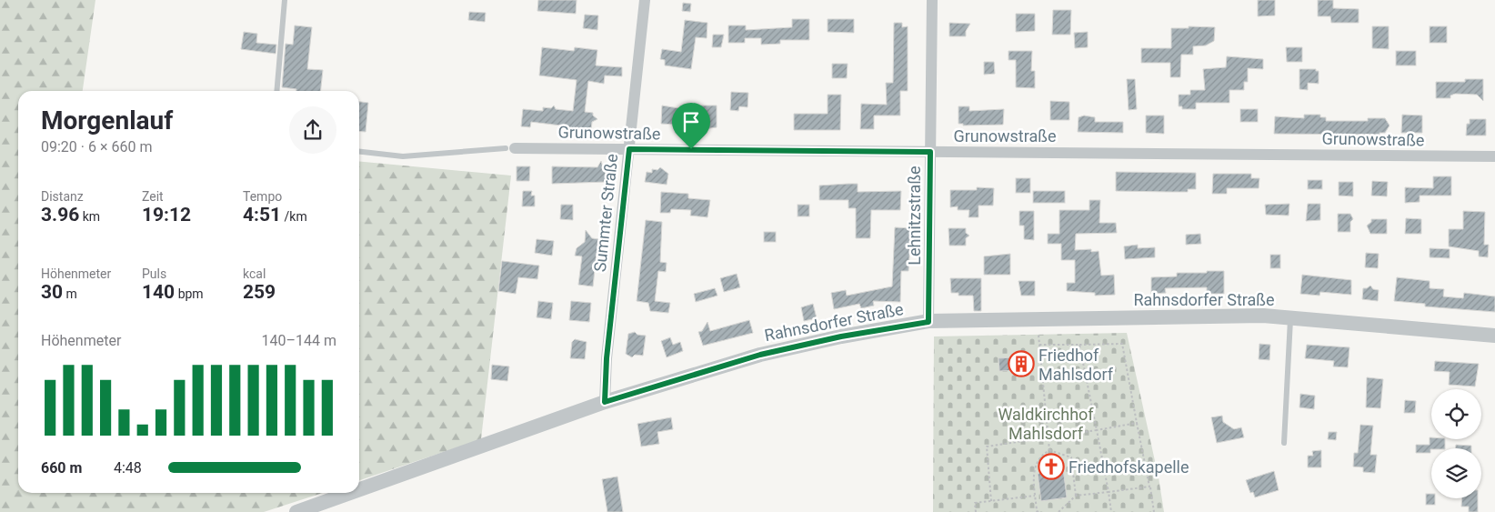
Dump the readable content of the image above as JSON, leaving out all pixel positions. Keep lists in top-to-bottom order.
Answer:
{
  "streets": {
    "street": [
      "Grunowstraße",
      "Summter Straße",
      "Lehnitzstraße",
      "Rahnsdorfer Straße"
    ]
  },
  "crossings": [
    ["Grunowstraße", "Summter Straße"],
    ["Grunowstraße", "Lehnitzstraße"],
    ["Summter Straße", "Rahnsdorfer Straße"],
    ["Lehnitzstraße", "Rahnsdorfer Straße"]
  ],
  "parks": ["Waldkirchhof Mahlsdorf"],
  "places": {
    "building": ["Friedhof Mahlsdorf"],
    "church": ["Friedhofskapelle"]
  },
  "page": {
    "heading": ["Morgenlauf", "09:20 · 6 × 660 m"],
    "stats": [
      ["Distanz", "3.96 km"],
      ["Zeit", "19:12"],
      ["Tempo", "4:51 /km"],
      ["Höhenmeter", "30 m"],
      ["Puls", "140 bpm"],
      ["kcal", "259"]
    ],
    "chart": ["Höhenmeter", "140–144 m"],
    "list": [
      {
        "name": "660 m",
        "note": "4:48"
      }
    ]
  }
}
